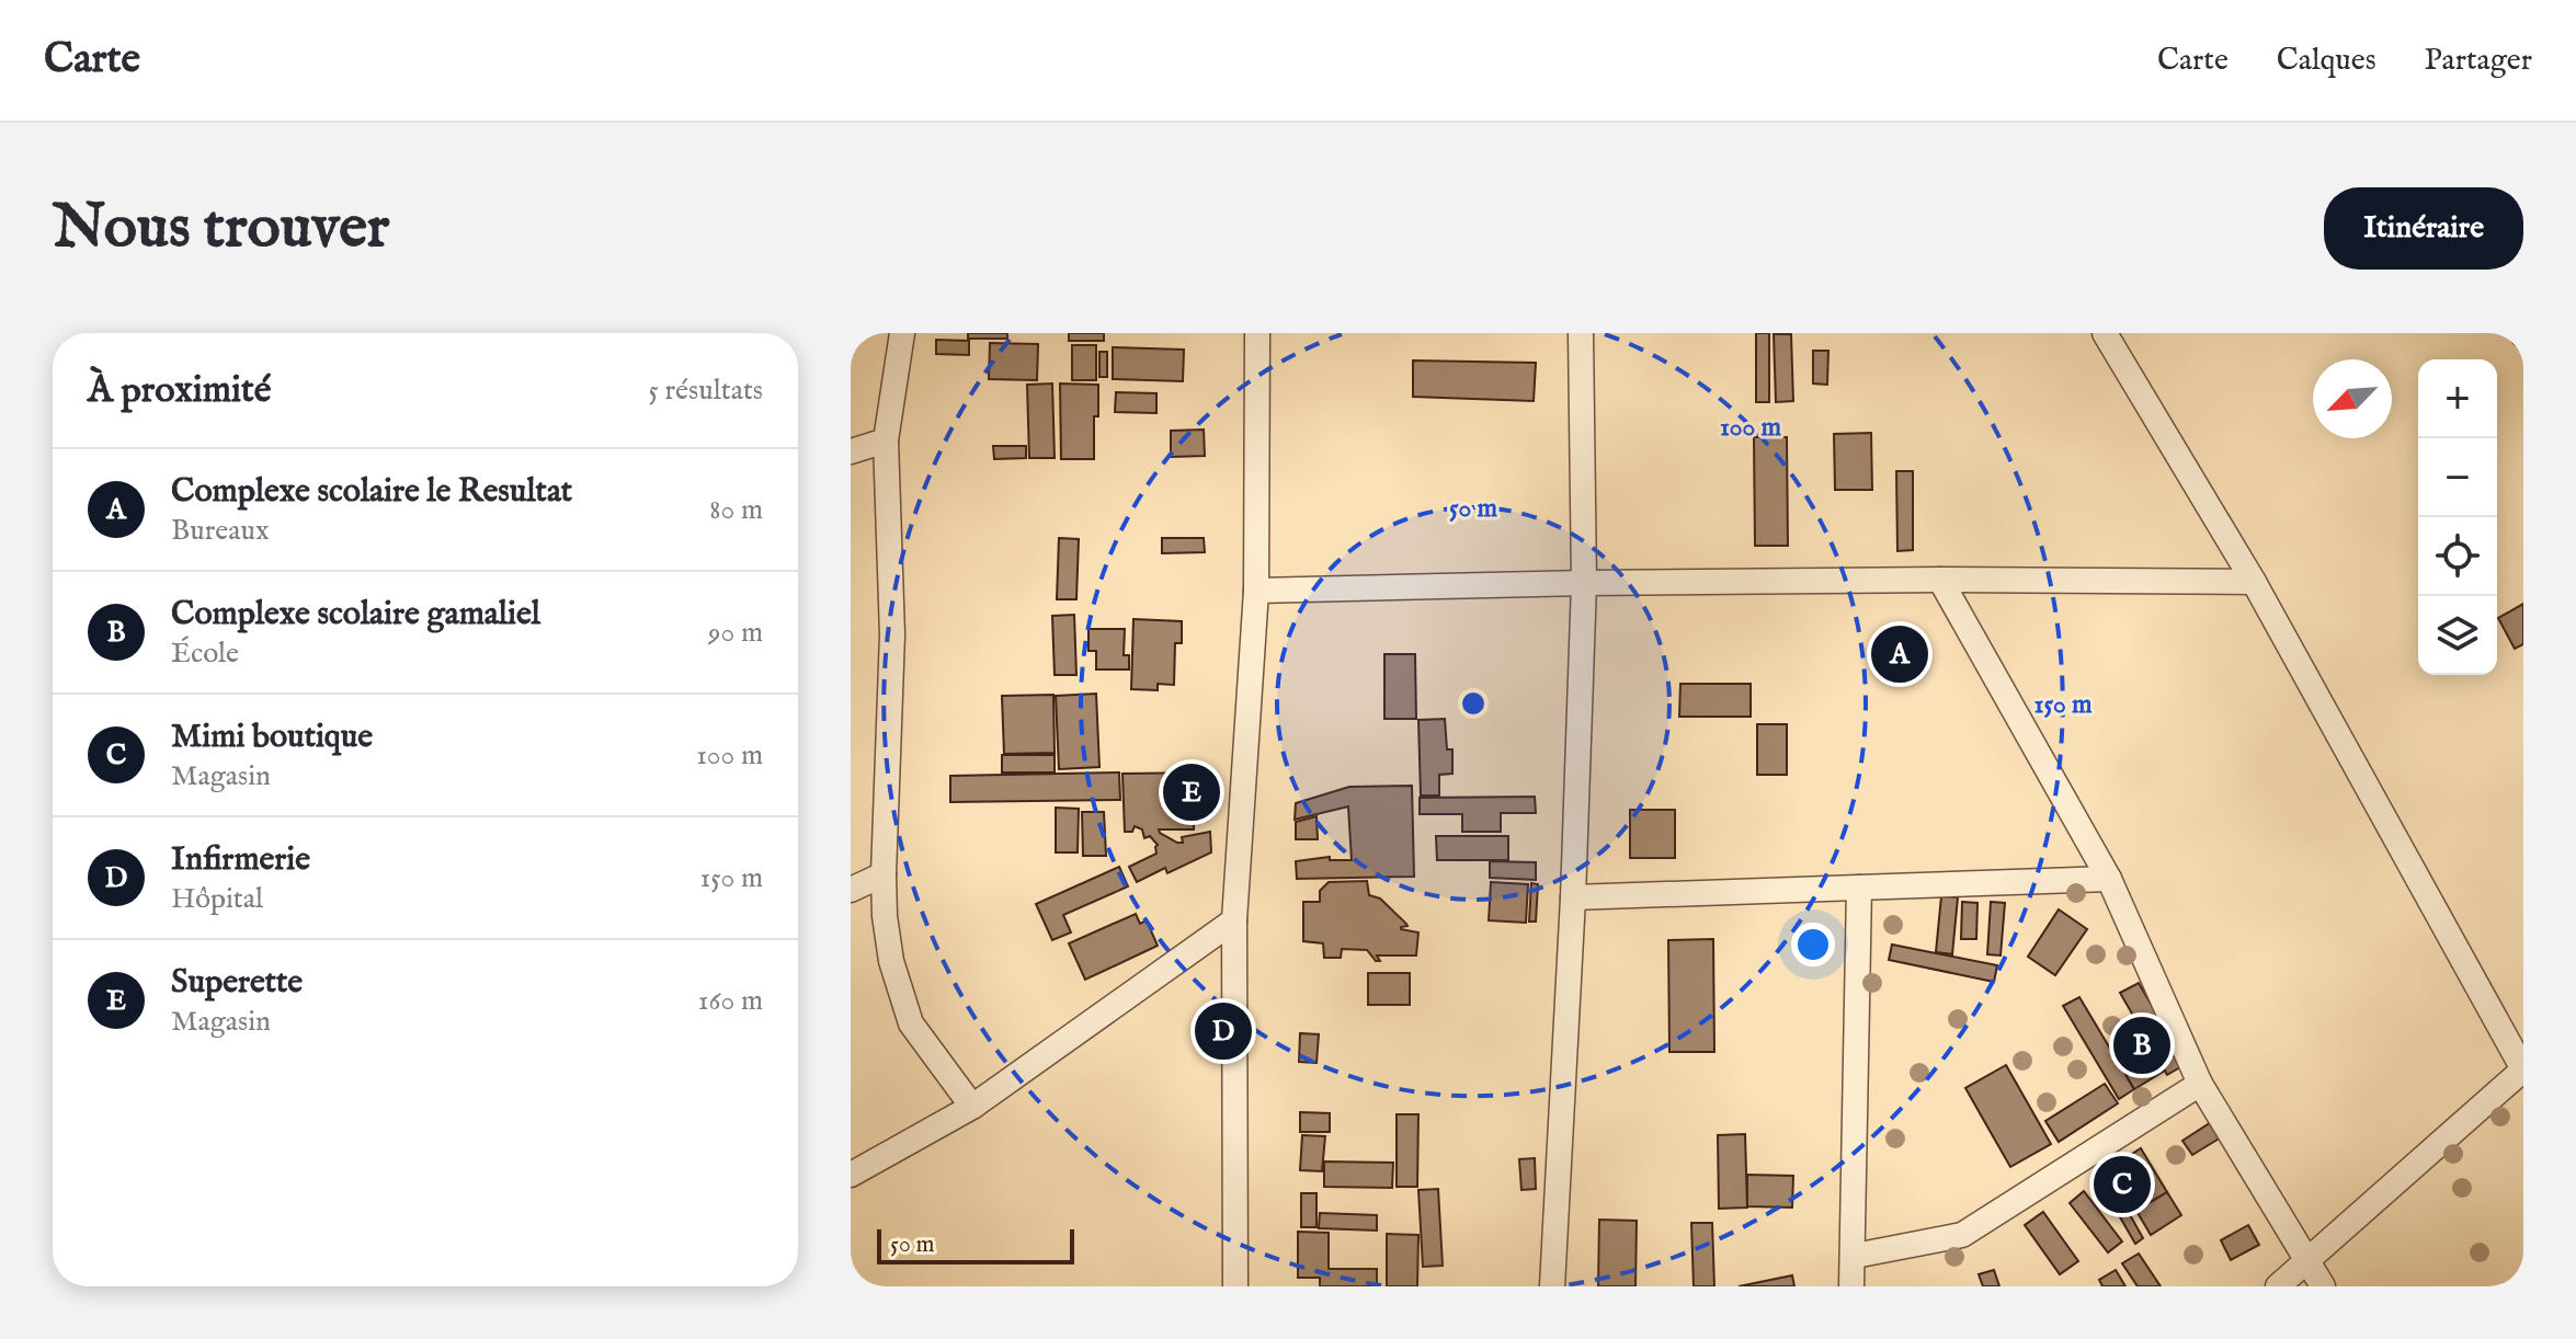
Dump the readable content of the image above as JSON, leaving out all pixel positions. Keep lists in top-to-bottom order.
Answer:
{
  "scale_bar": "50 m",
  "north": "bottom left",
  "page": {
    "header": "Carte",
    "nav": ["Carte", "Calques", "Partager"],
    "buttons": "Itinéraire",
    "title": "Nous trouver",
    "heading": ["À proximité", "5 résultats"],
    "map_buttons": ["+", "−"],
    "list": [
      {
        "mark": "A",
        "name": "Complexe scolaire le Resultat",
        "note": "Bureaux",
        "value": "80 m"
      },
      {
        "mark": "B",
        "name": "Complexe scolaire gamaliel",
        "note": "École",
        "value": "90 m"
      },
      {
        "mark": "C",
        "name": "Mimi boutique",
        "note": "Magasin",
        "value": "100 m"
      },
      {
        "mark": "D",
        "name": "Infirmerie",
        "note": "Hôpital",
        "value": "150 m"
      },
      {
        "mark": "E",
        "name": "Superette",
        "note": "Magasin",
        "value": "160 m"
      }
    ],
    "pins": [
      "A",
      "E",
      "D",
      "B",
      "C"
    ],
    "scale": "50 m"
  },
  "rings": ["100 m", "50 m", "150 m"]
}
